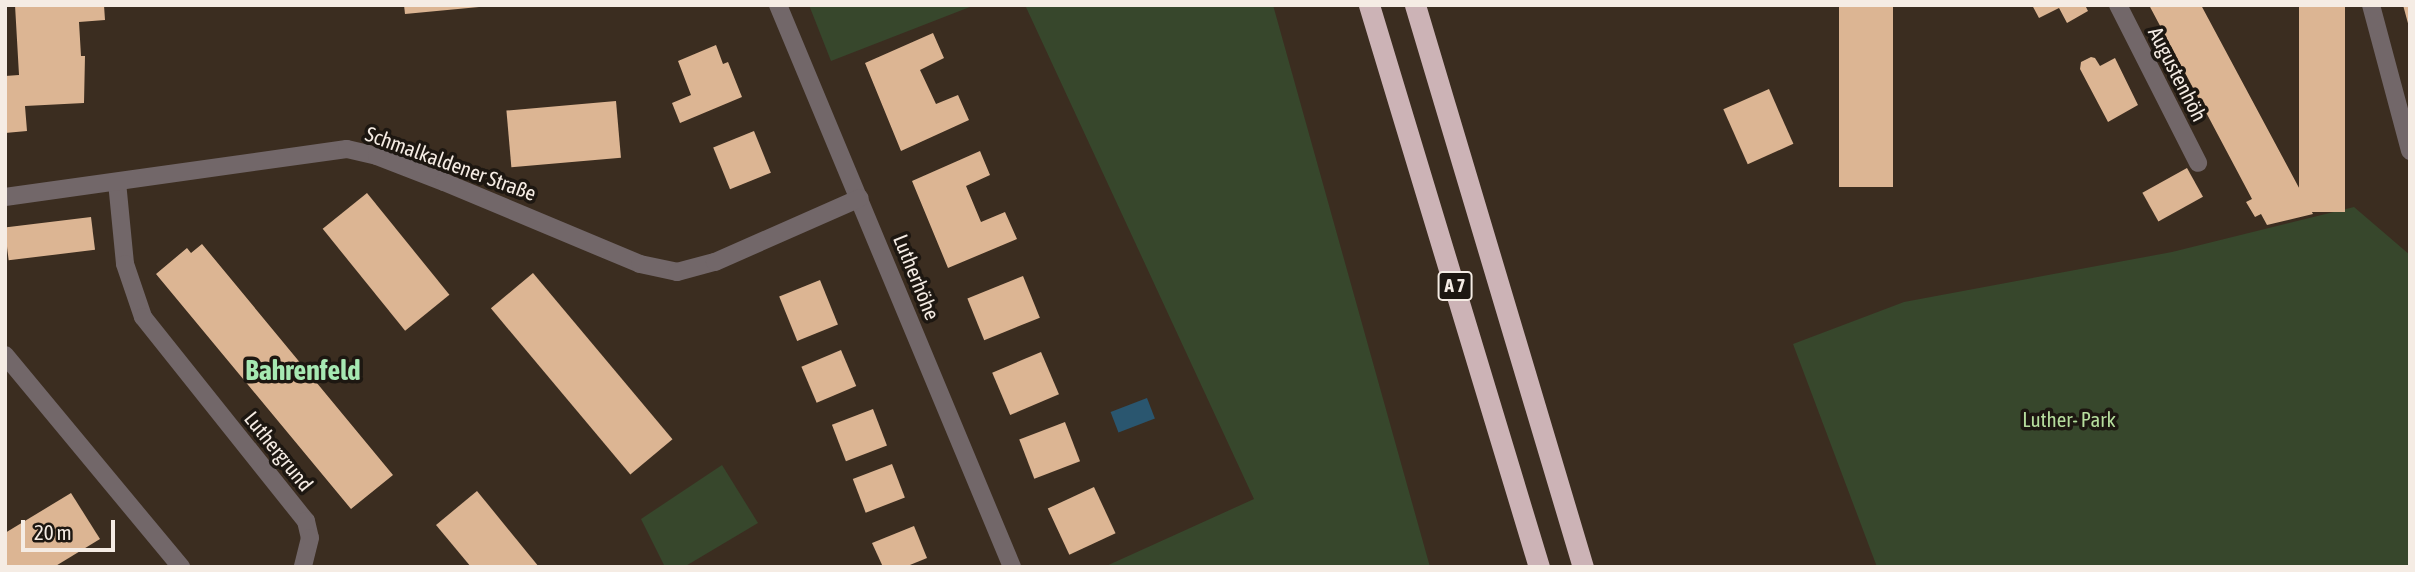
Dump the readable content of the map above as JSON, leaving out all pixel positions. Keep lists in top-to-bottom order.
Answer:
{
  "streets": {
    "highway": ["A 7"],
    "street": [
      "Augustenhöh",
      "Schmalkaldener Straße",
      "Lutherhöhe",
      "Luthergrund"
    ]
  },
  "crossings": [
    ["Schmalkaldener Straße", "Lutherhöhe"],
    ["Schmalkaldener Straße", "Luthergrund"]
  ],
  "districts": ["Bahrenfeld"],
  "parks": ["Luther- Park"],
  "scale_bar": "20 m"
}
